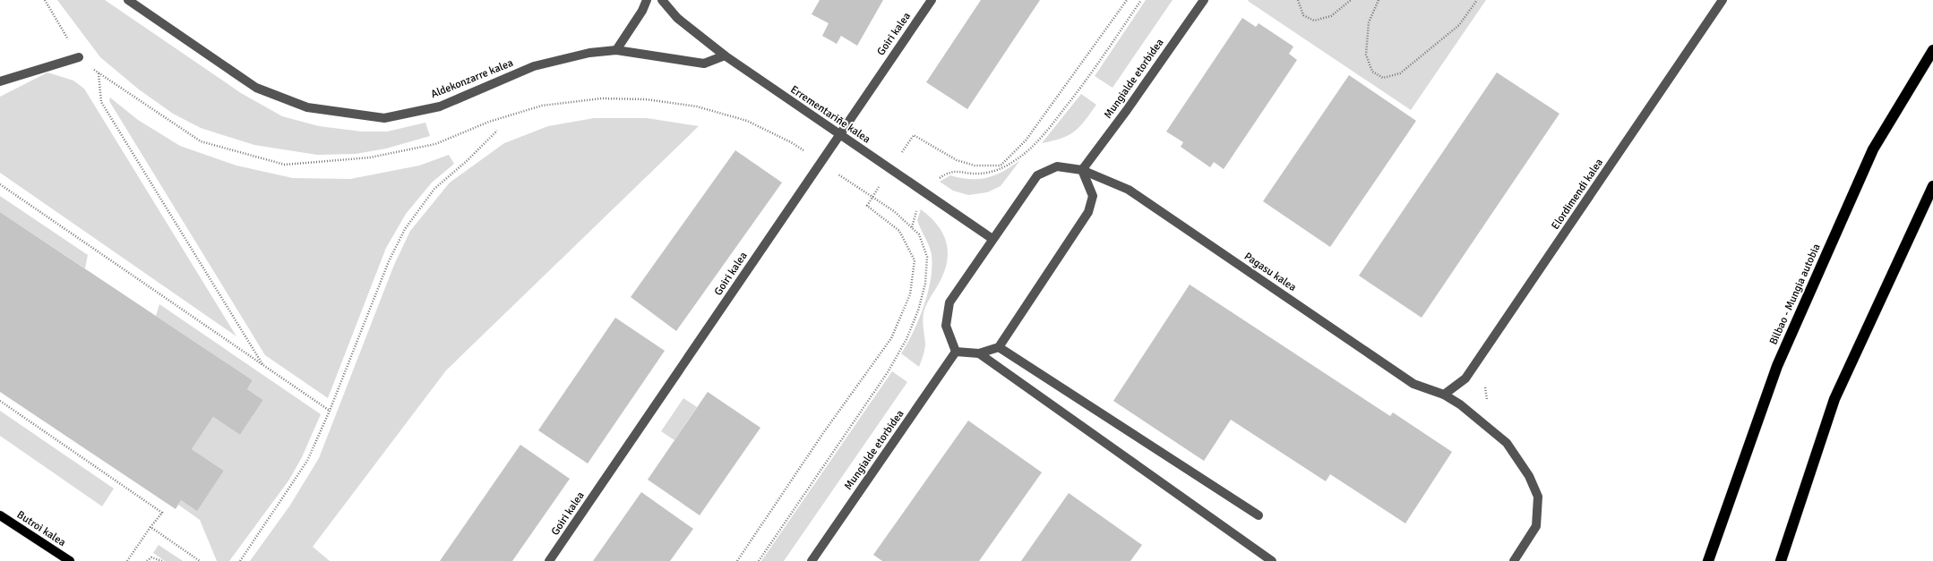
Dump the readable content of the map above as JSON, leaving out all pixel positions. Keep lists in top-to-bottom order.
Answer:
{
  "streets": {
    "highway": ["Bilbao - Mungia autobia"],
    "main road": ["Butroi kalea"],
    "street": [
      "Goiri kalea",
      "Aldekonzarre kalea",
      "Mungialde etorbidea",
      "Errementariñe kalea",
      "Elordimendi kalea",
      "Pagasu kalea"
    ]
  },
  "crossings": [
    ["Goiri kalea", "Errementariñe kalea"],
    ["Aldekonzarre kalea", "Errementariñe kalea"],
    ["Mungialde etorbidea", "Pagasu kalea"],
    ["Elordimendi kalea", "Pagasu kalea"]
  ]
}
